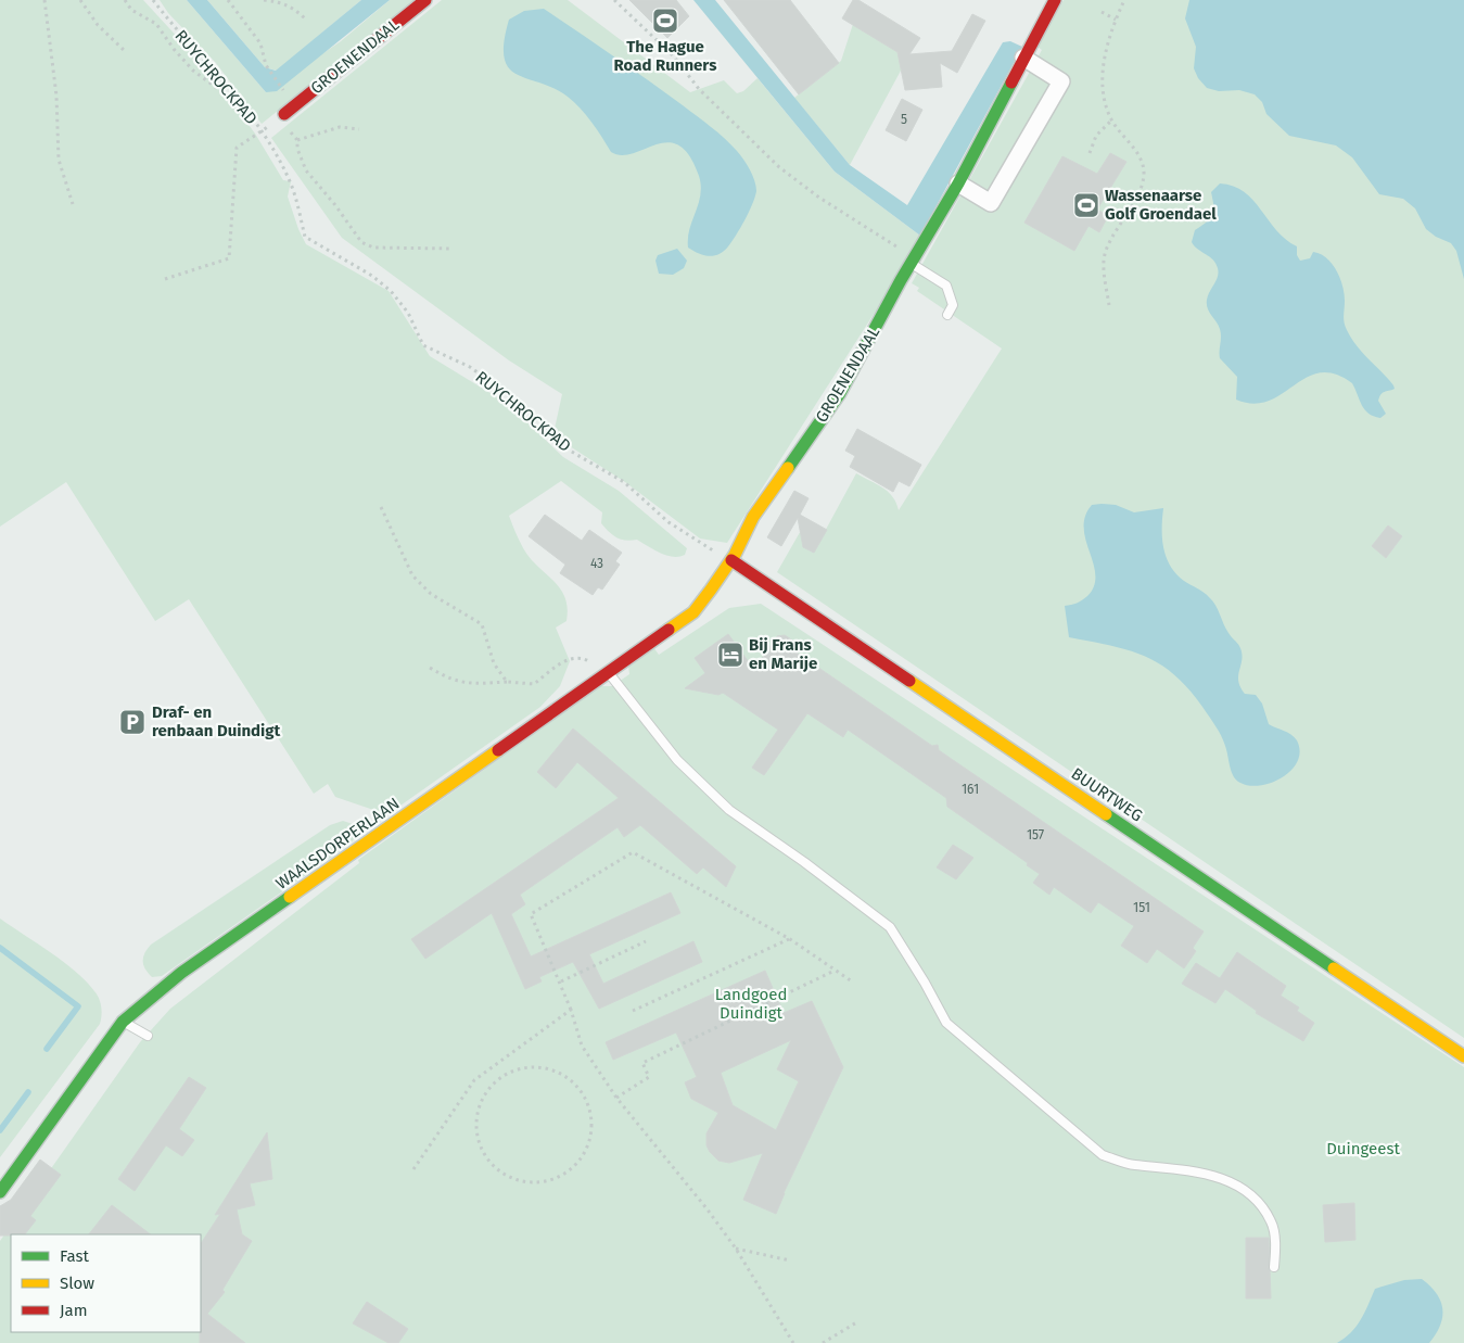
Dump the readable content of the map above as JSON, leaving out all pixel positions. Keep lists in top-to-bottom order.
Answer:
{
  "streets": {
    "street": ["GROENENDAAL", "BUURTWEG", "WAALSDORPERLAAN"],
    "path": ["RUYCHROCKPAD"]
  },
  "crossings": [
    ["GROENENDAAL", "BUURTWEG"],
    ["GROENENDAAL", "WAALSDORPERLAAN"],
    ["BUURTWEG", "WAALSDORPERLAAN"]
  ],
  "parks": ["Landgoed Duindigt", "Duingeest"],
  "places": {
    "sports": ["The Hague Road Runners", "Wassenaarse Golf Groendael"],
    "hotel": ["Bij Frans en Marije"],
    "parking": ["Draf- en renbaan Duindigt"]
  },
  "house_numbers": [
    "5",
    "43",
    "161",
    "157",
    "151"
  ],
  "legend": ["Fast", "Slow", "Jam"]
}
